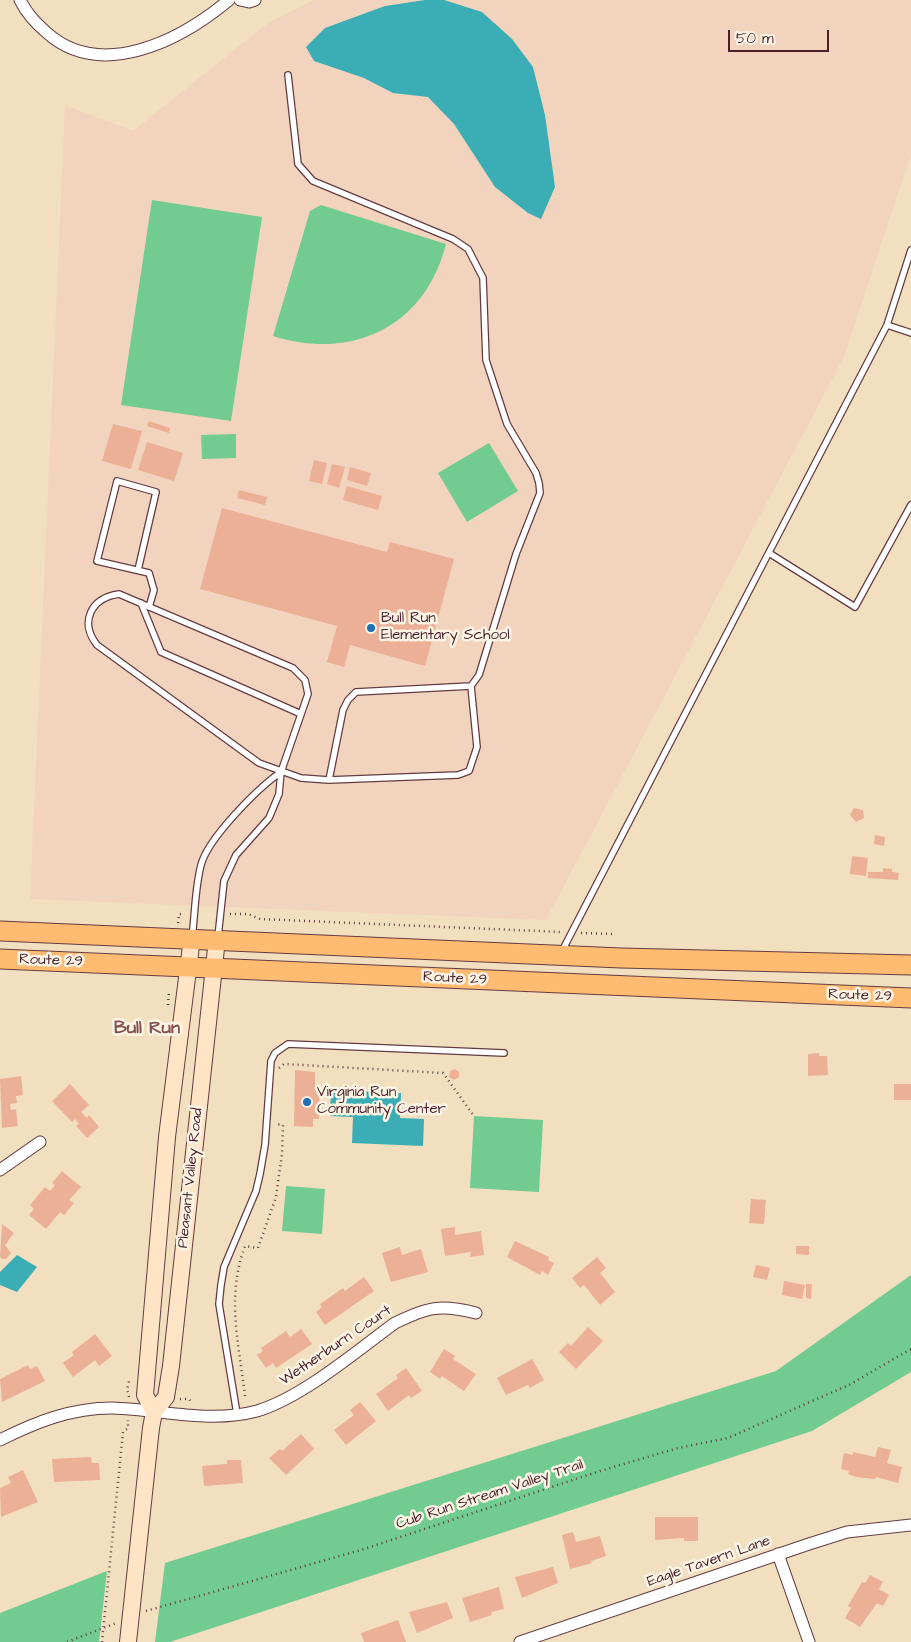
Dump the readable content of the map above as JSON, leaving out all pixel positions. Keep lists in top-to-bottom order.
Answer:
{
  "streets": {
    "main road": ["Route 29", "Pleasant Valley Road"],
    "street": ["Wetherburn Court", "Eagle Tavern Lane"],
    "path": ["Cub Run Stream Valley Trail"]
  },
  "crossings": [
    ["Route 29", "Pleasant Valley Road"]
  ],
  "districts": ["Bull Run"],
  "places": ["Bull Run Elementary School", "Virginia Run Community Center"],
  "scale_bar": "50 m"
}
